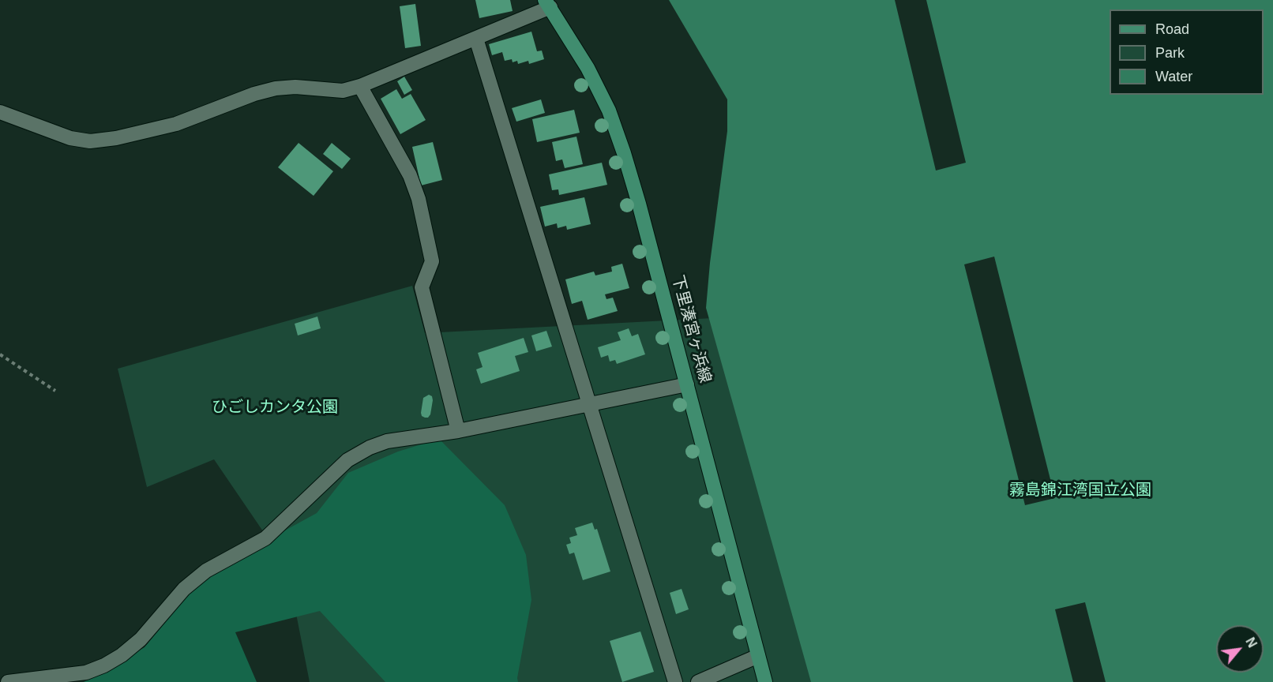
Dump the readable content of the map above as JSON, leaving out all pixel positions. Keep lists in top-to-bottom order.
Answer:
{
  "streets": {
    "main road": ["下里湊宮ヶ浜線"]
  },
  "parks": ["ひごしカンタ公園", "霧島錦江湾国立公園"],
  "legend": ["Road", "Park", "Water"],
  "north": "top right"
}
